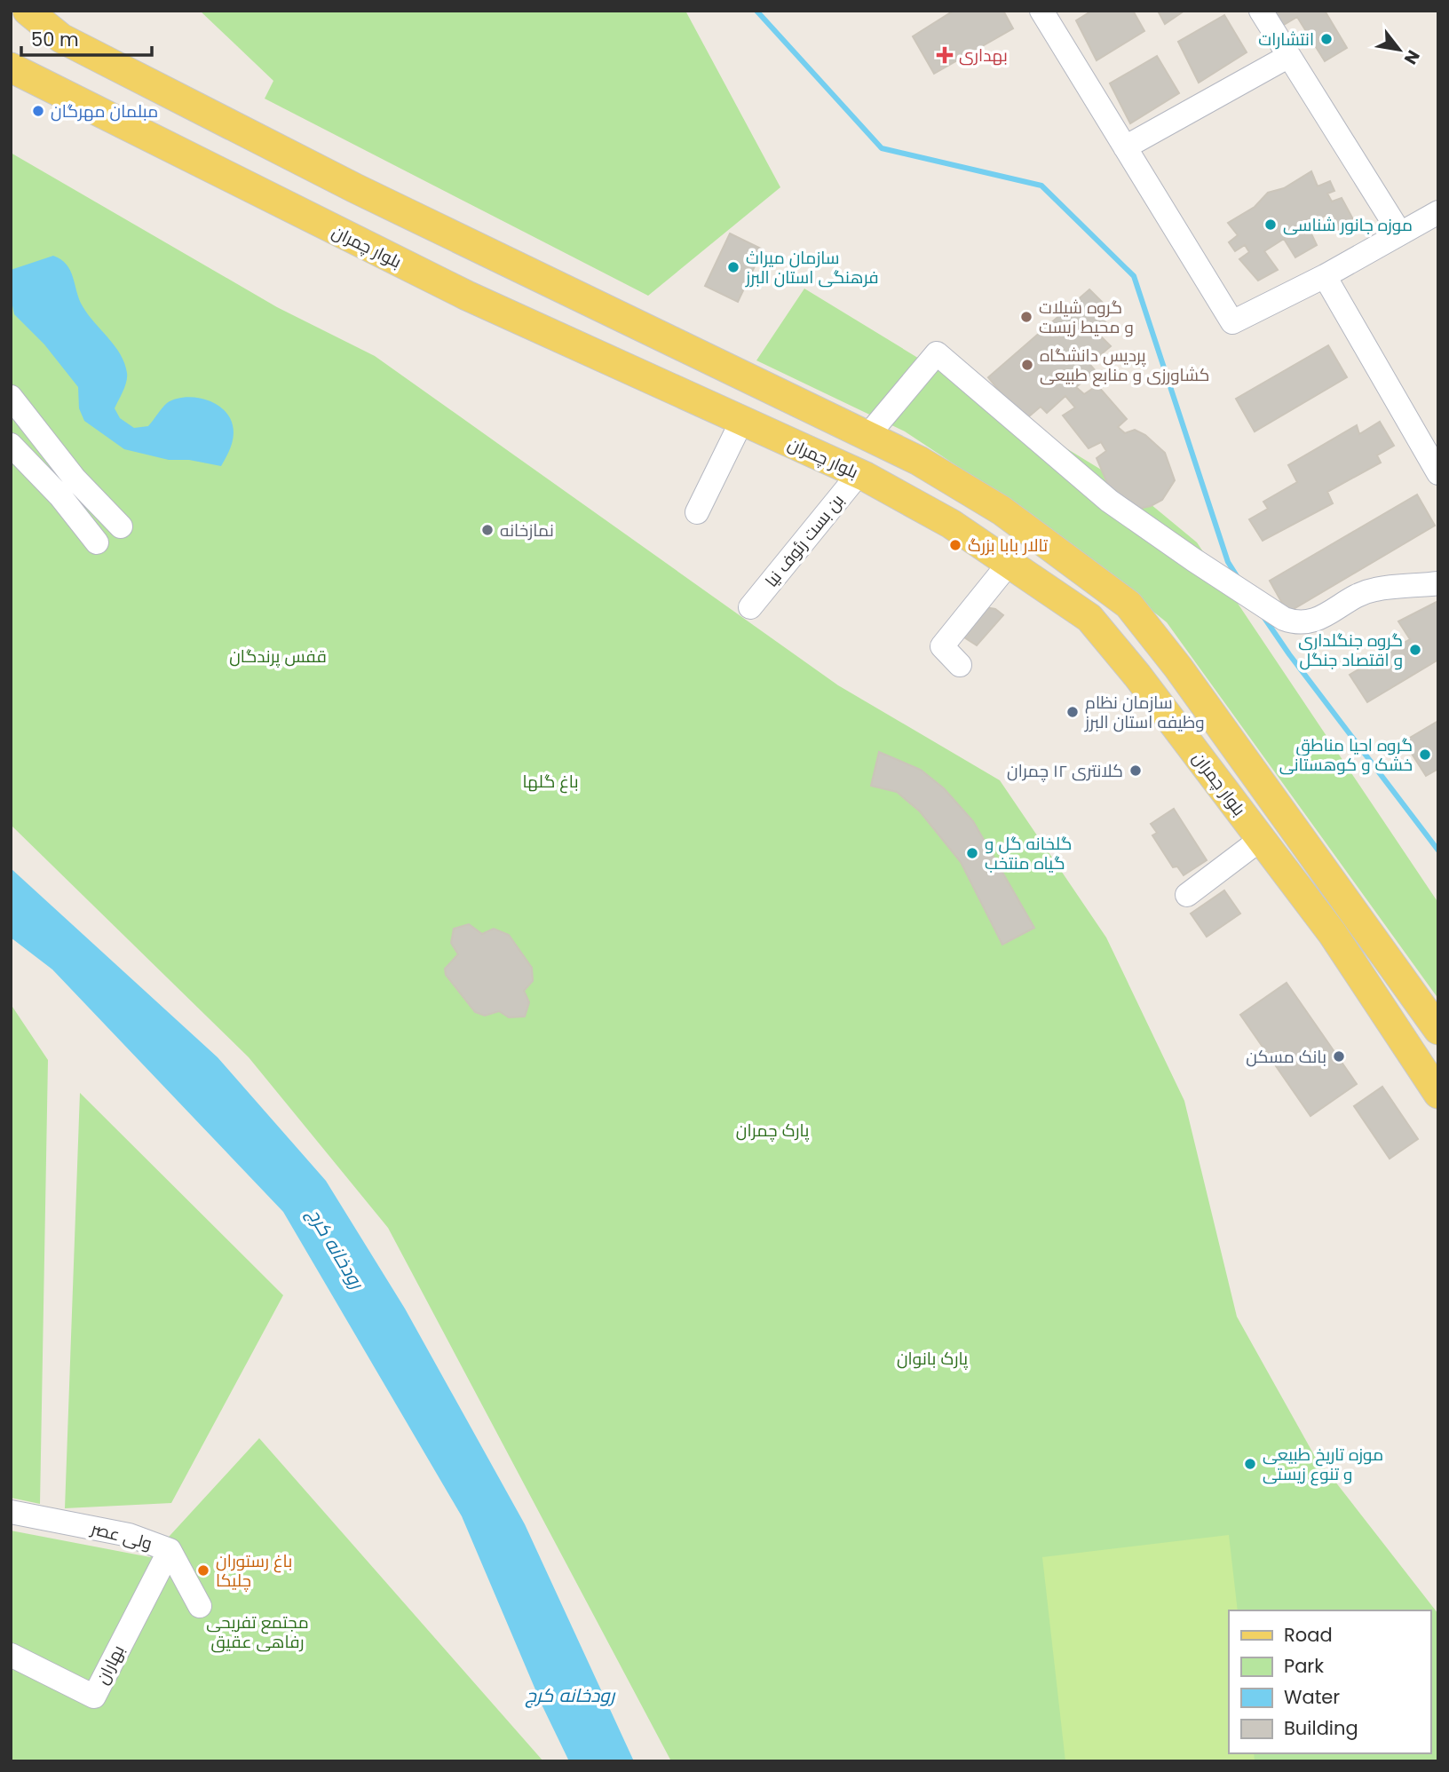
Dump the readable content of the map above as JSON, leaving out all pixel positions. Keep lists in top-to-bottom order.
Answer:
{
  "streets": {
    "main road": ["بلوار چمران"],
    "street": ["بن بست رئوف نیا", "ولی عصر", "بهاران"]
  },
  "crossings": [
    ["بلوار چمران", "بن بست رئوف نیا"],
    ["ولی عصر", "بهاران"]
  ],
  "water": ["رودخانه کرج"],
  "parks": [
    "قفس پرندگان",
    "باغ گلها",
    "پارک چمران",
    "پارک بانوان",
    "مجتمع تفریحی رفاهی عقیق"
  ],
  "places": {
    "other": [
      "انتشارات",
      "مبلمان مهرگان",
      "موزه جانور شناسی",
      "سازمان میراث فرهنگی استان البرز",
      "گروه شیلات و محیط زیست",
      "پردیس دانشگاه کشاورزی و منابع طبیعی",
      "نمازخانه",
      "تالار بابا بزرگ",
      "گروه جنگلداری و اقتصاد جنگل",
      "سازمان نظام وظیفه استان البرز",
      "گروه احیا مناطق خشک و کوهستانی",
      "کلانتری ۱۲ چمران",
      "گلخانه گل و گیاه منتخب",
      "بانک مسکن",
      "موزه تاریخ طبیعی و تنوع زیستی",
      "باغ رستوران چلیکا"
    ],
    "health": ["بهداری"]
  },
  "legend": [
    "Road",
    "Park",
    "Water",
    "Building"
  ],
  "scale_bar": "50 m",
  "north": "bottom right"
}
